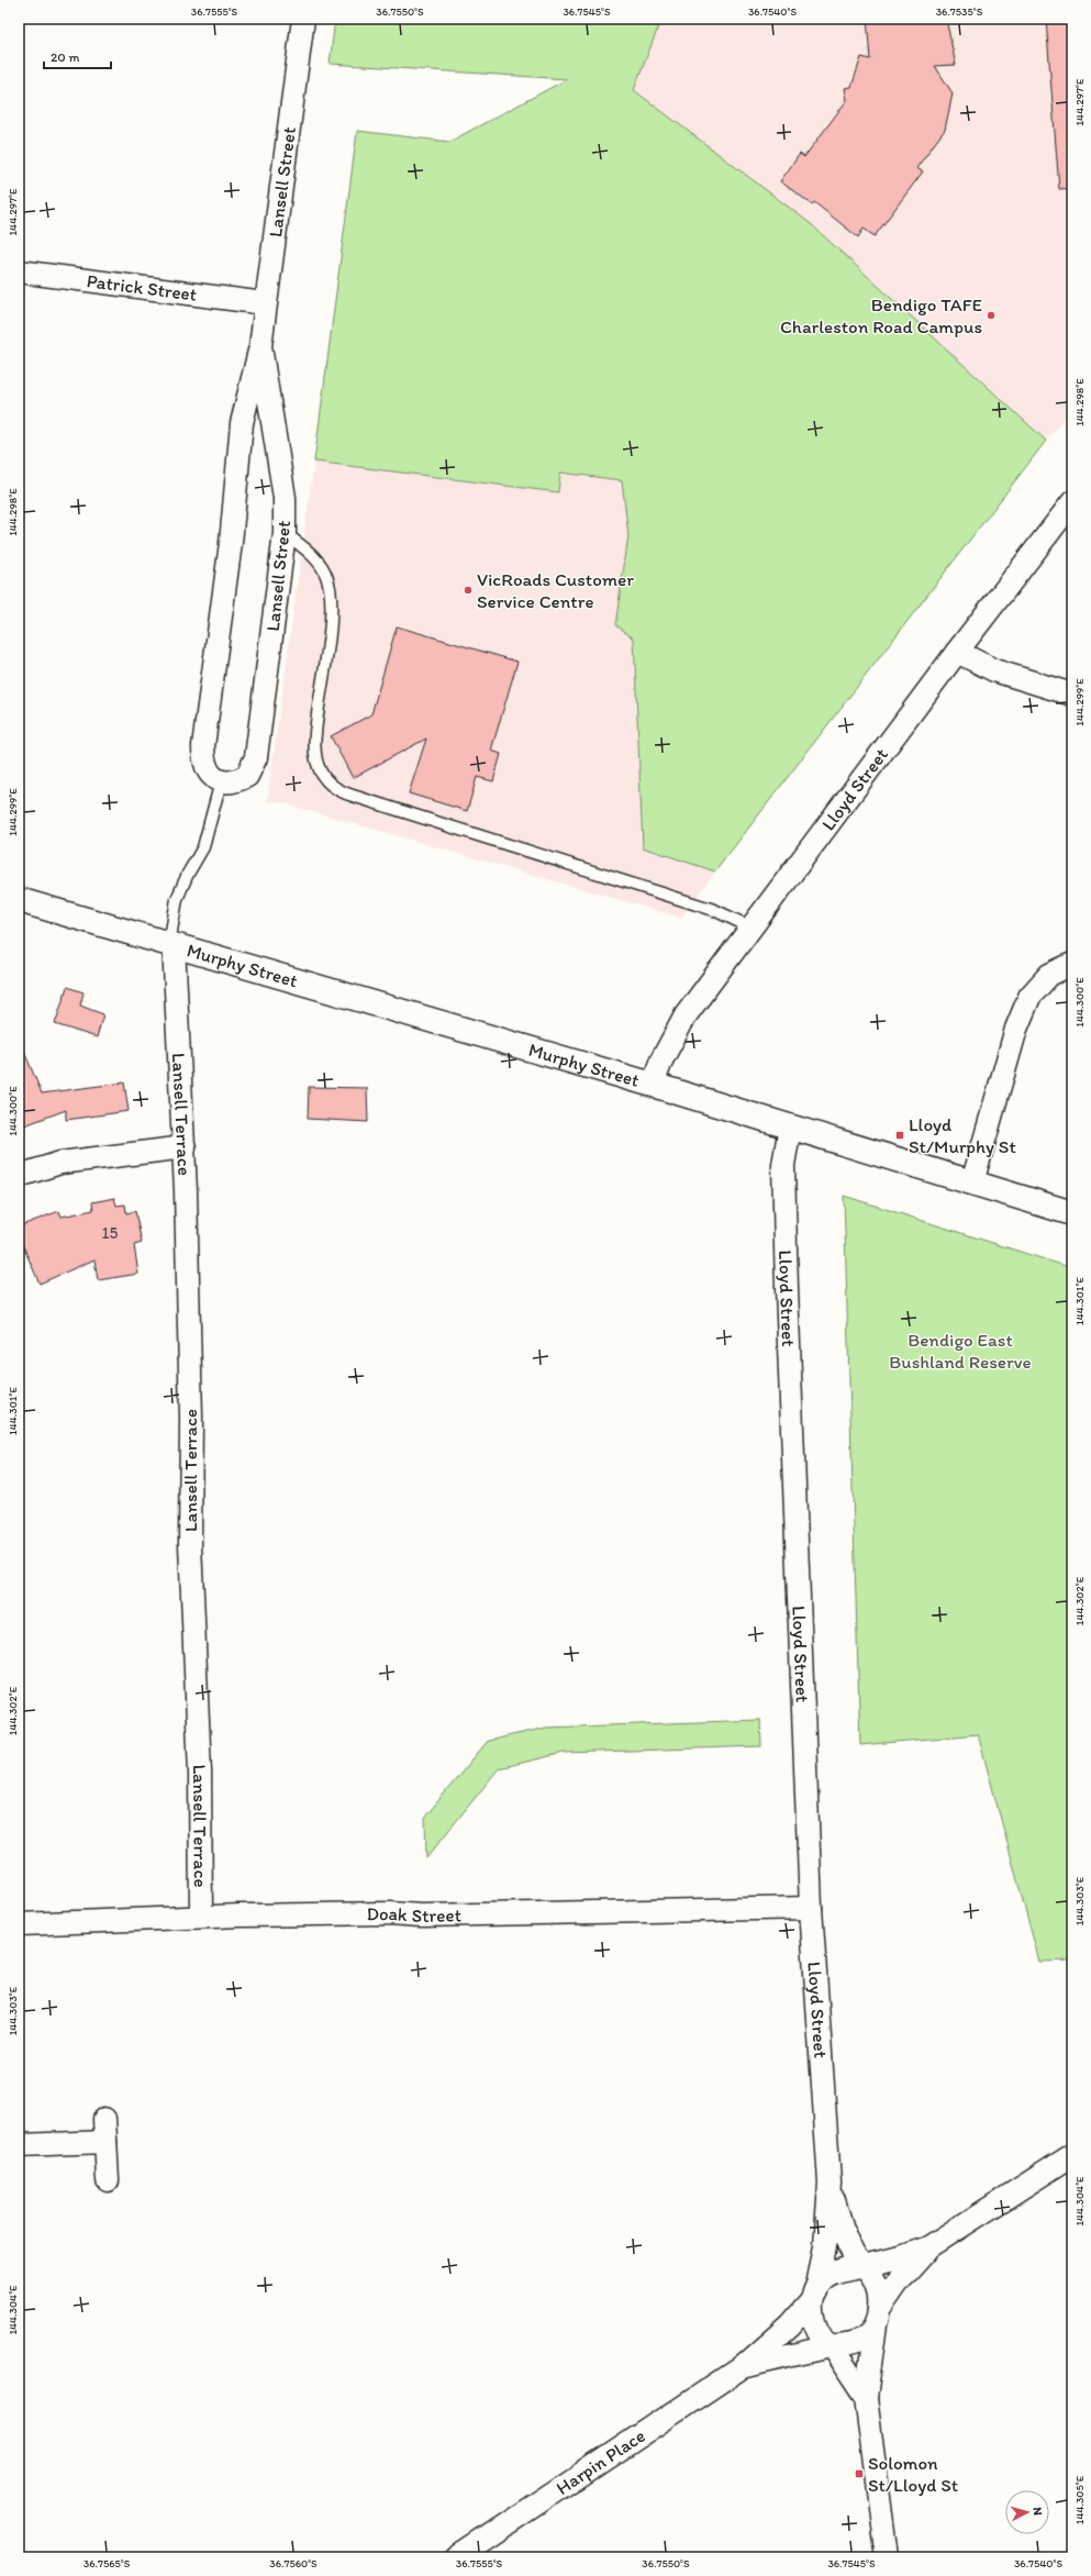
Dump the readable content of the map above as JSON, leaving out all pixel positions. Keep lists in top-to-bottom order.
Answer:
{
  "streets": {
    "street": [
      "Lansell Street",
      "Patrick Street",
      "Lloyd Street",
      "Murphy Street",
      "Lansell Terrace",
      "Doak Street",
      "Harpin Place"
    ]
  },
  "crossings": [
    ["Lansell Street", "Patrick Street"],
    ["Lloyd Street", "Murphy Street"],
    ["Lloyd Street", "Doak Street"],
    ["Lloyd Street", "Harpin Place"],
    ["Murphy Street", "Lansell Terrace"],
    ["Lansell Terrace", "Doak Street"]
  ],
  "parks": ["Bendigo East Bushland Reserve"],
  "places": {
    "other": ["Bendigo TAFE Charleston Road Campus", "VicRoads Customer Service Centre"],
    "transit": ["Lloyd St/Murphy St", "Solomon St/Lloyd St"]
  },
  "house_numbers": ["15"],
  "scale_bar": "20 m",
  "north": "right",
  "coordinates": [
    "36.7555°S",
    "36.7550°S",
    "36.7545°S",
    "36.7540°S",
    "36.7535°S",
    "144.297°E",
    "144.298°E",
    "144.299°E",
    "144.300°E",
    "144.301°E",
    "144.302°E",
    "144.303°E",
    "144.304°E",
    "144.305°E",
    "36.7565°S",
    "36.7560°S"
  ]
}
